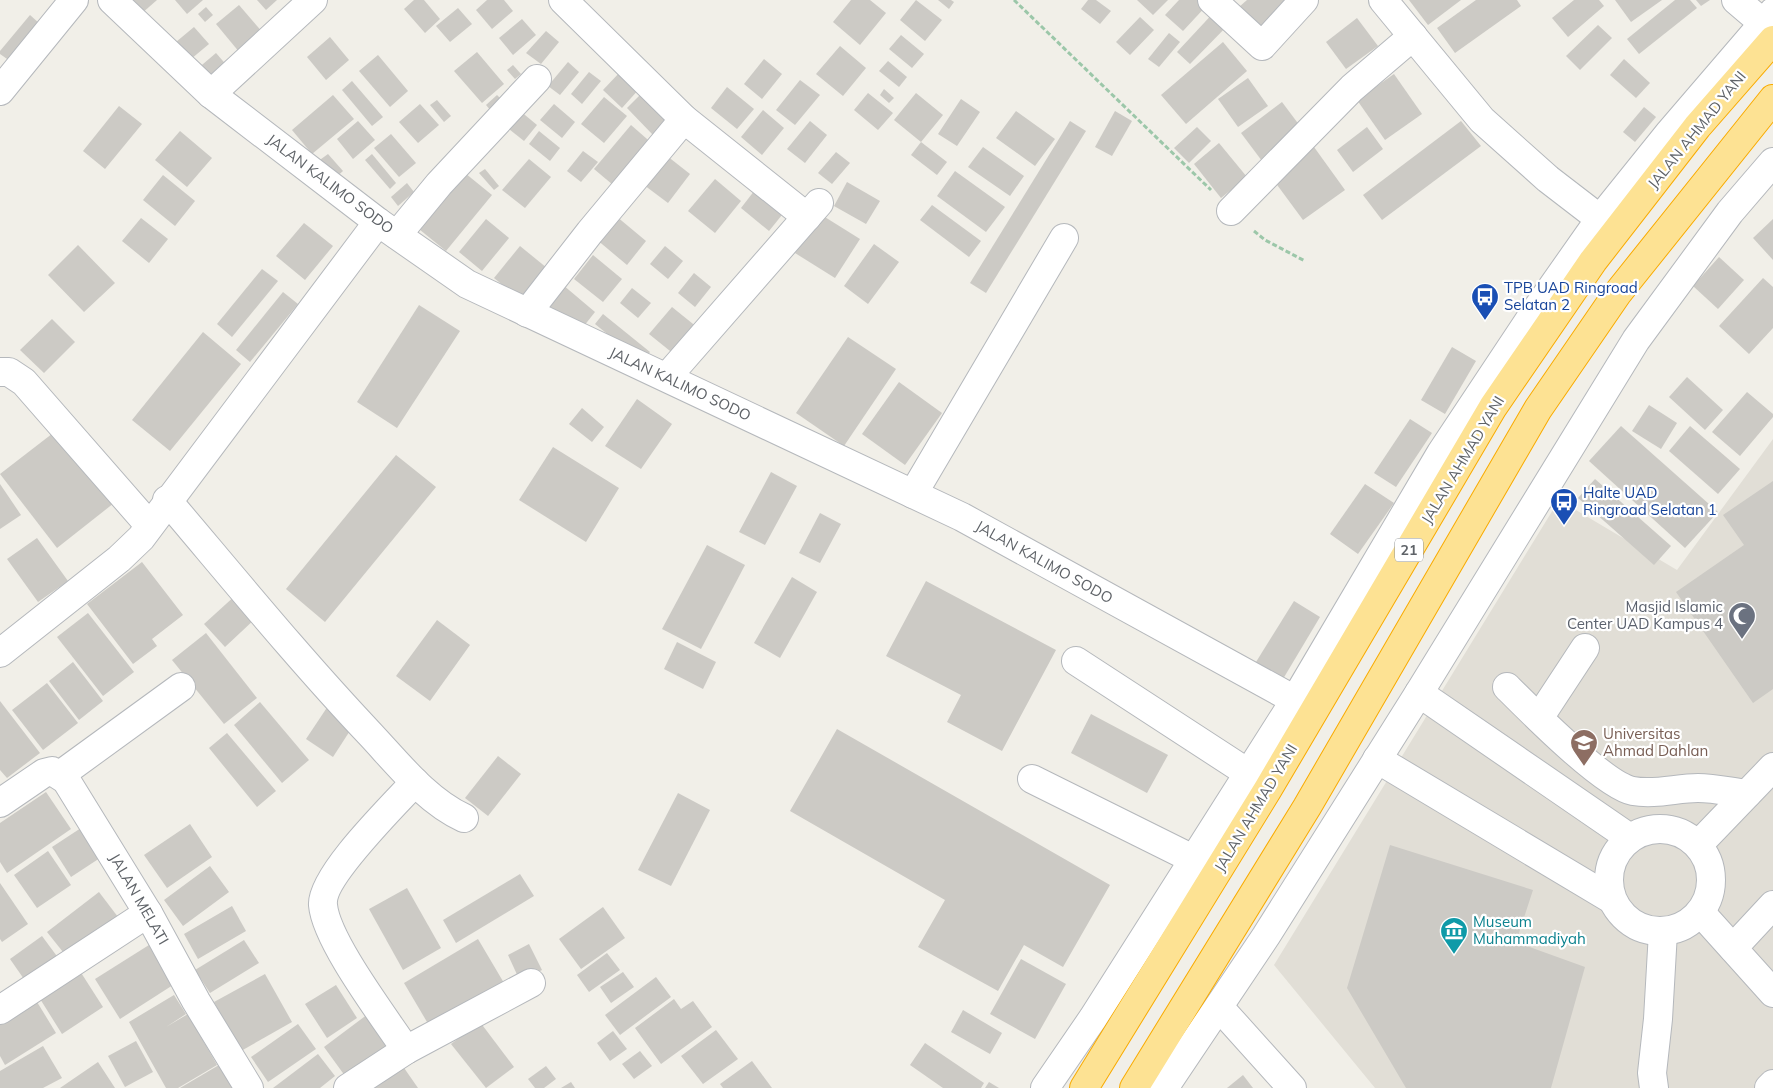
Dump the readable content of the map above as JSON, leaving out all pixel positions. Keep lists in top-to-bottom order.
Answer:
{
  "streets": {
    "highway": ["JALAN AHMAD YANI", "21"],
    "street": ["JALAN KALIMO SODO", "JALAN MELATI"]
  },
  "places": {
    "bus stop": ["TPB UAD Ringroad Selatan 2", "Halte UAD Ringroad Selatan 1"],
    "mosque": ["Masjid Islamic Center UAD Kampus 4"],
    "school or university": ["Universitas Ahmad Dahlan"],
    "museum": ["Museum Muhammadiyah"]
  }
}
